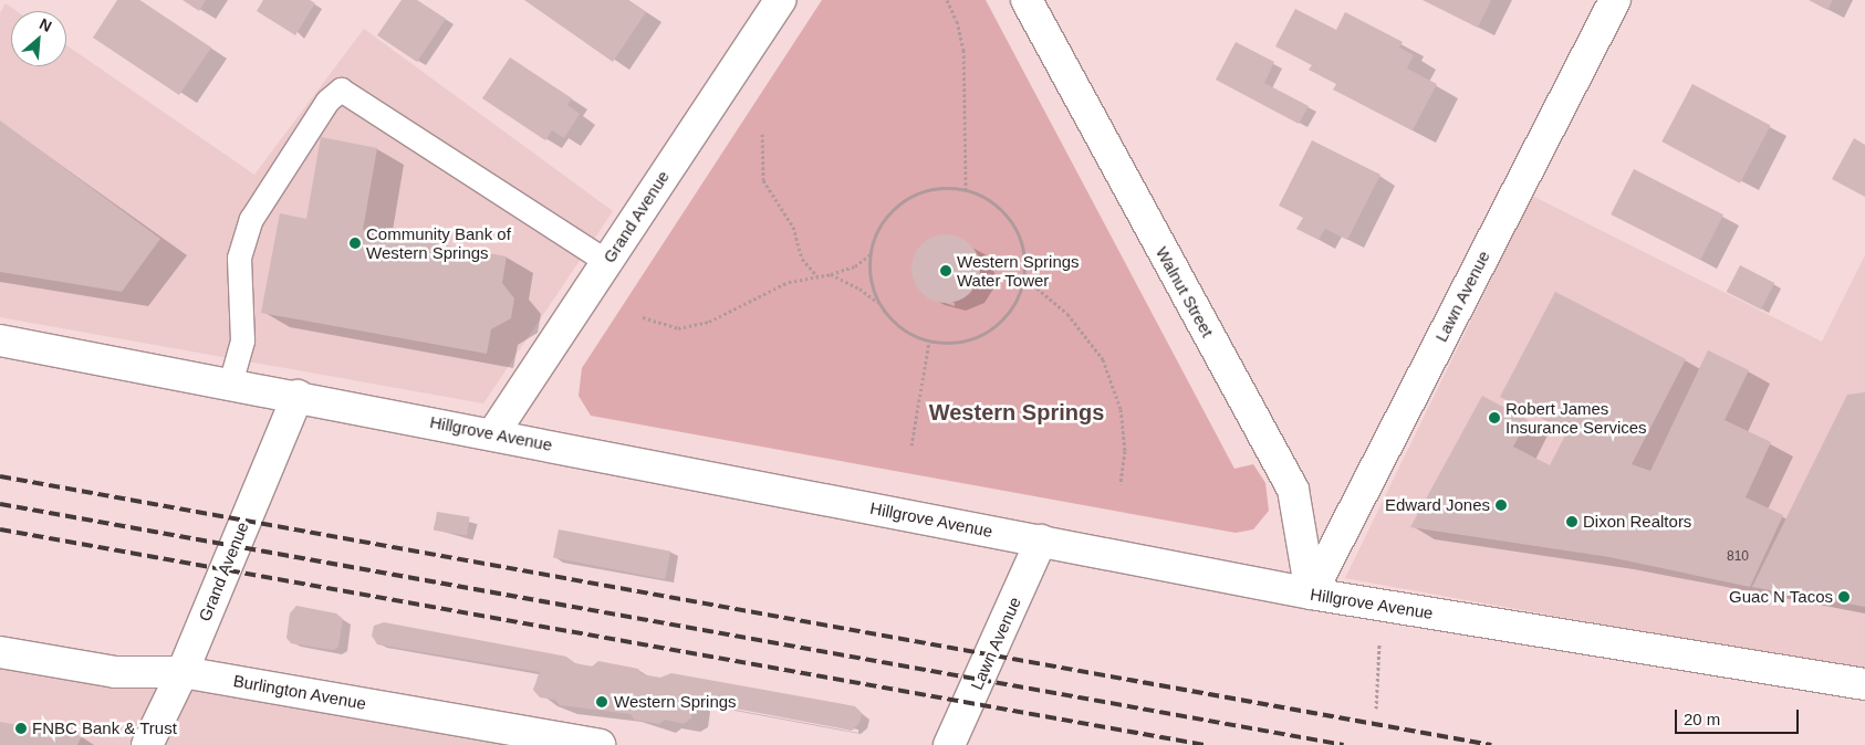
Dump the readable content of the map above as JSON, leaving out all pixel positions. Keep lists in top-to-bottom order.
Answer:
{
  "streets": {
    "street": [
      "Grand Avenue",
      "Walnut Street",
      "Lawn Avenue",
      "Hillgrove Avenue",
      "Burlington Avenue"
    ]
  },
  "crossings": [
    ["Grand Avenue", "Hillgrove Avenue"],
    ["Grand Avenue", "Burlington Avenue"],
    ["Walnut Street", "Lawn Avenue"],
    ["Walnut Street", "Hillgrove Avenue"],
    ["Lawn Avenue", "Hillgrove Avenue"]
  ],
  "districts": ["Western Springs"],
  "places": [
    "Community Bank of Western Springs",
    "Western Springs Water Tower",
    "Robert James Insurance Services",
    "Edward Jones",
    "Dixon Realtors",
    "Guac N Tacos",
    "Western Springs",
    "FNBC Bank & Trust"
  ],
  "house_numbers": ["810"],
  "scale_bar": "20 m",
  "north": "top right"
}
